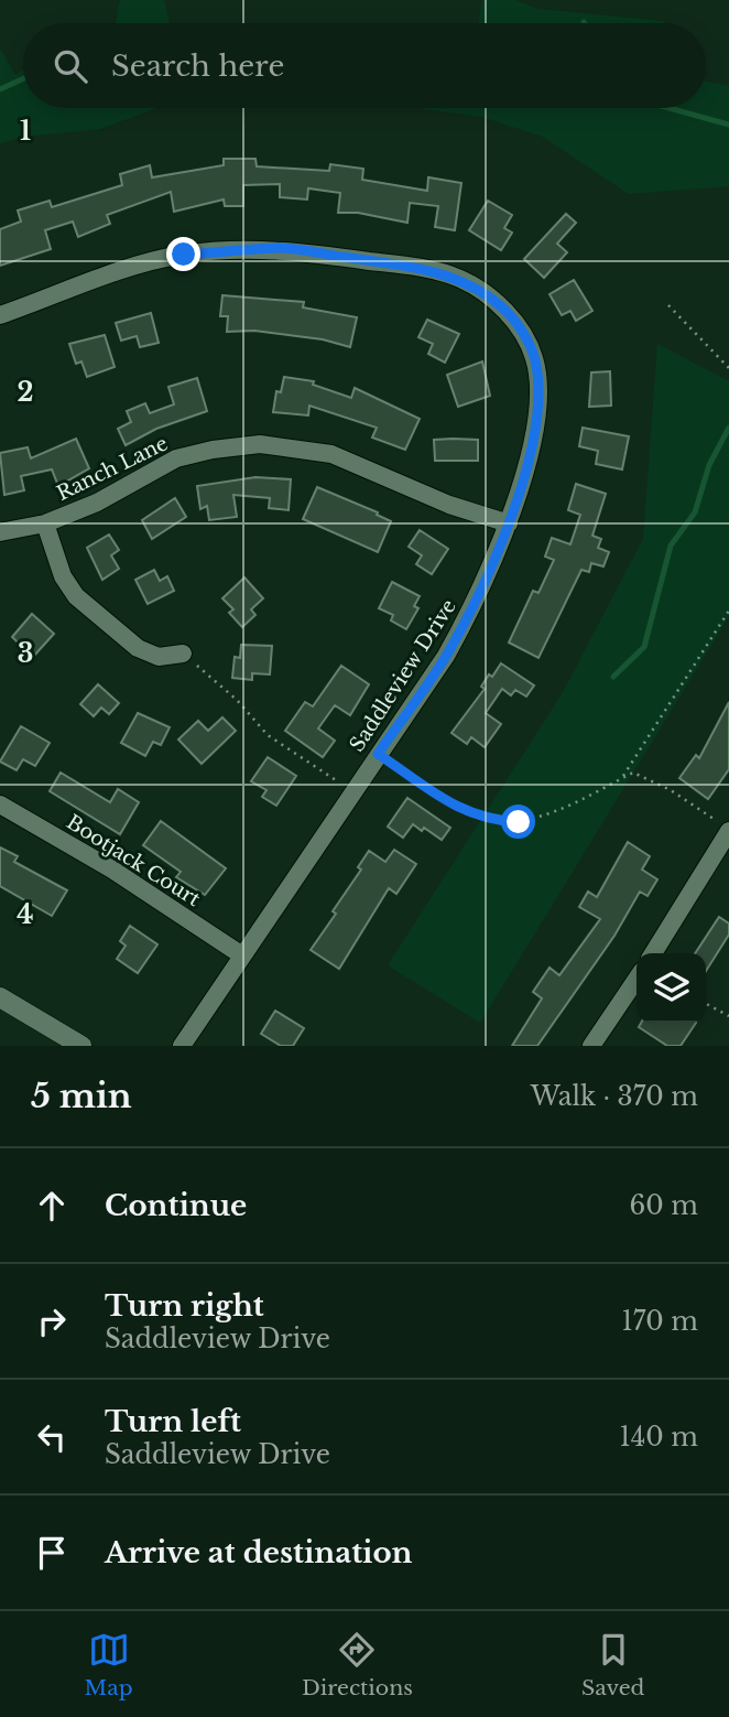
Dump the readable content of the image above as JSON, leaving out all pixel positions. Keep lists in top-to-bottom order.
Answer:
{
  "streets": {
    "street": ["Ranch Lane", "Saddleview Drive", "Bootjack Court"]
  },
  "crossings": [
    ["Ranch Lane", "Saddleview Drive"],
    ["Saddleview Drive", "Bootjack Court"]
  ],
  "page": {
    "search": "Search here",
    "heading": ["5 min", "Walk · 370 m"],
    "list": [
      ["Continue", "60 m"],
      ["Turn right", "Saddleview Drive", "170 m"],
      ["Turn left", "Saddleview Drive", "140 m"],
      "Arrive at destination"
    ],
    "nav": ["Map", "Directions", "Saved"]
  },
  "grid": {
    "rows": [
      "1",
      "2",
      "3",
      "4"
    ]
  }
}
